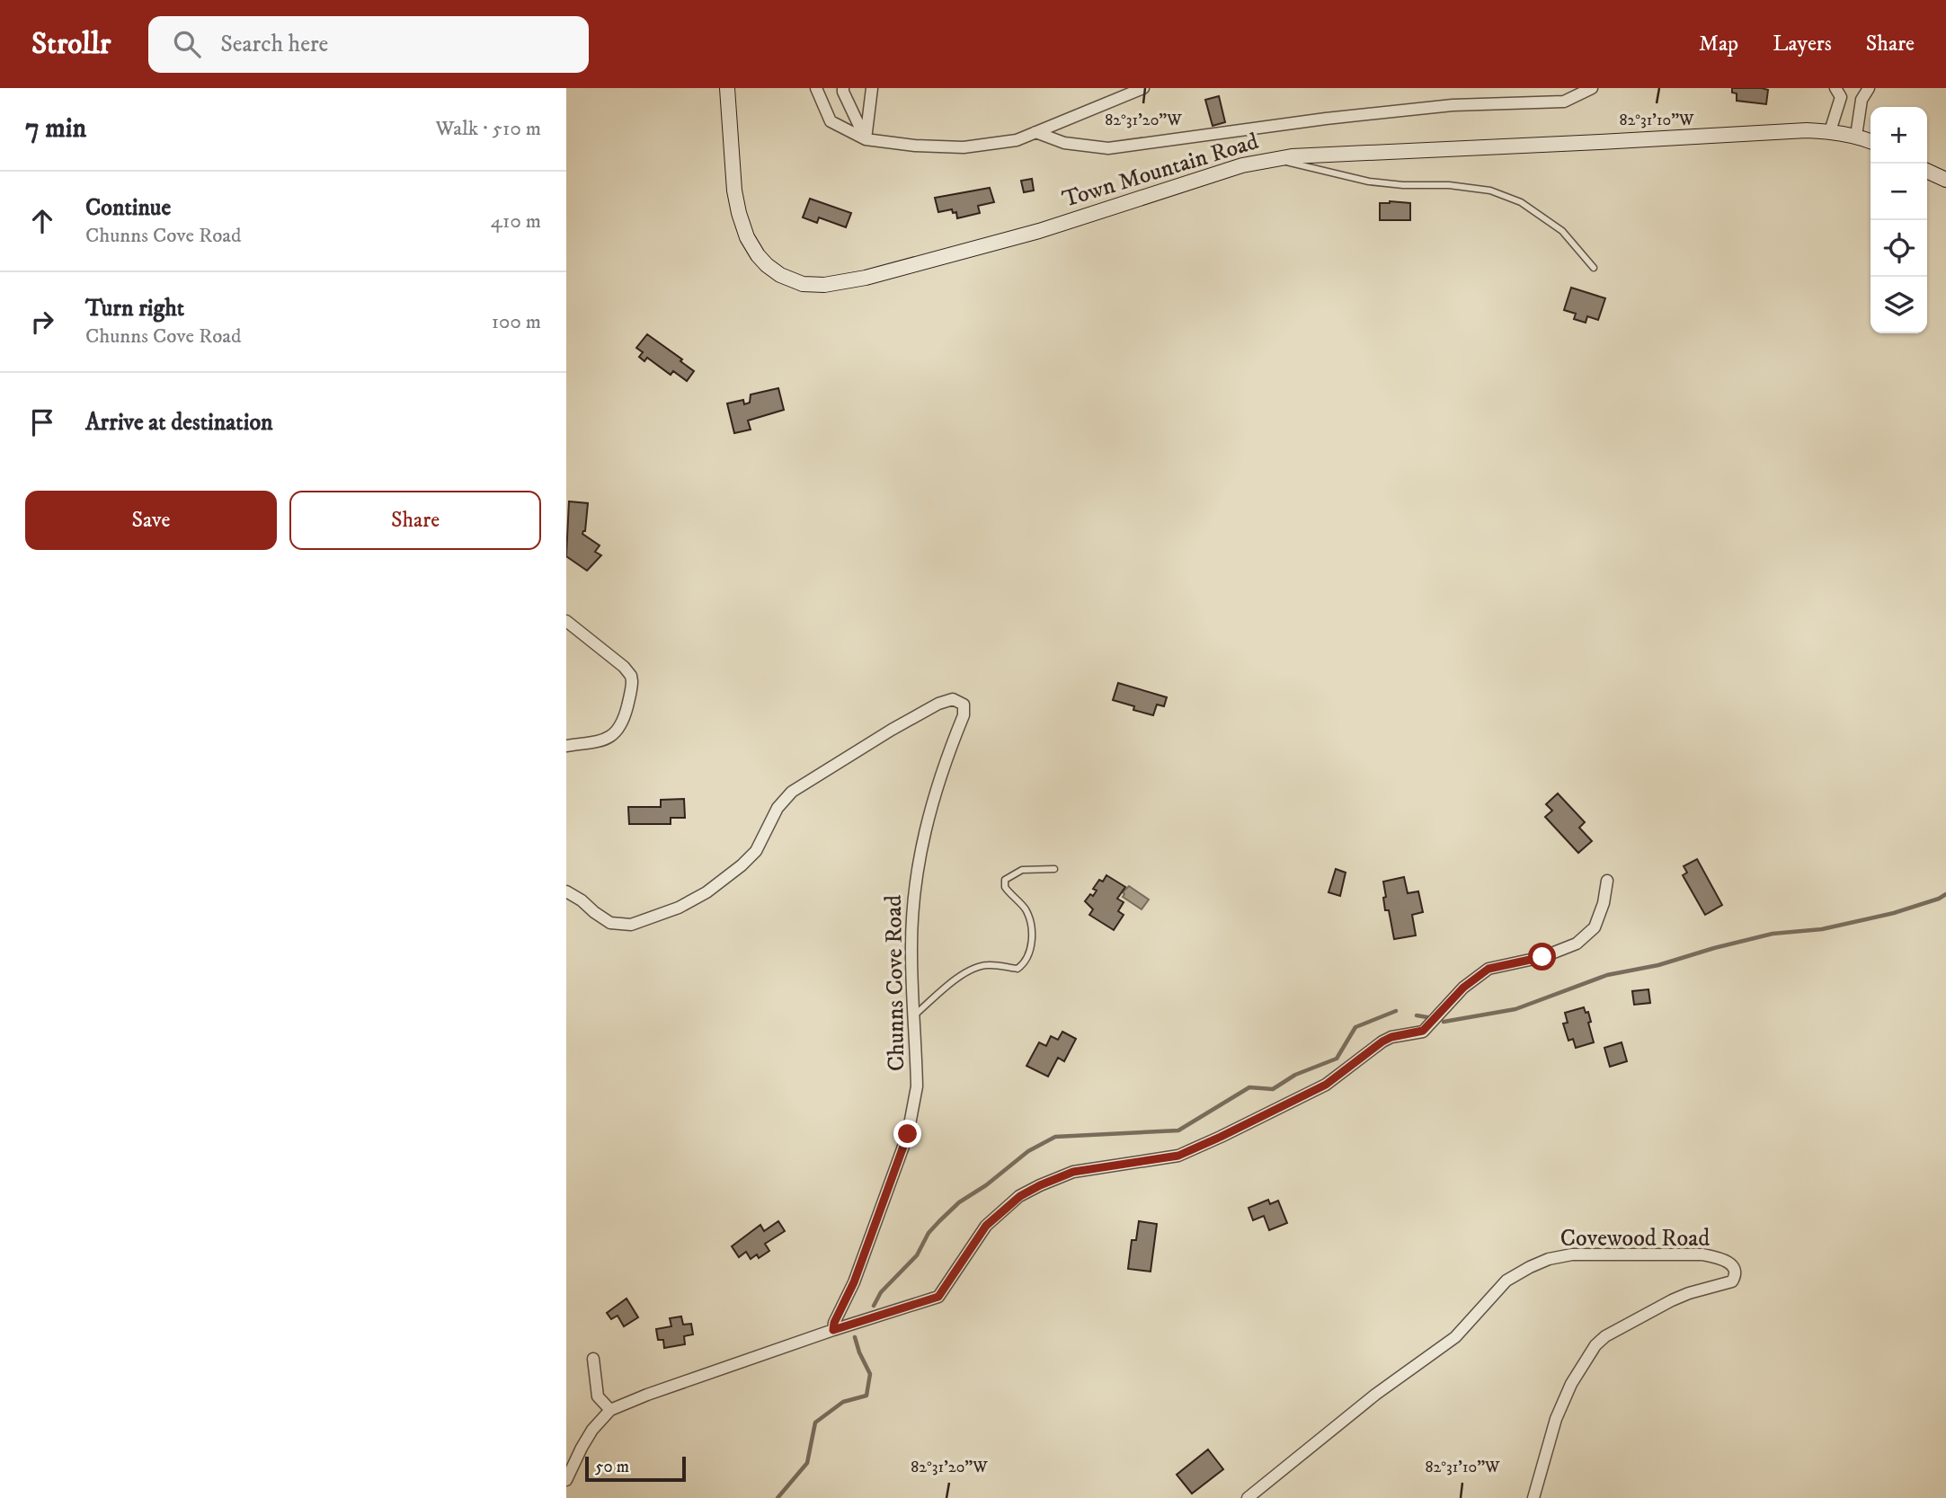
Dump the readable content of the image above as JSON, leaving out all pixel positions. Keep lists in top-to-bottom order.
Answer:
{
  "streets": {
    "main road": ["Town Mountain Road"],
    "street": ["Chunns Cove Road", "Covewood Road"]
  },
  "scale_bar": "50 m",
  "page": {
    "header": "Strollr",
    "search": "Search here",
    "nav": ["Map", "Layers", "Share"],
    "heading": ["7 min", "Walk · 510 m"],
    "map_buttons": ["+", "−"],
    "list": [
      ["Continue", "Chunns Cove Road", "410 m"],
      ["Turn right", "Chunns Cove Road", "100 m"],
      "Arrive at destination"
    ],
    "buttons": ["Save", "Share"],
    "scale": "50 m"
  },
  "coordinates": ["82°31'20\"W", "82°31'10\"W"]
}
